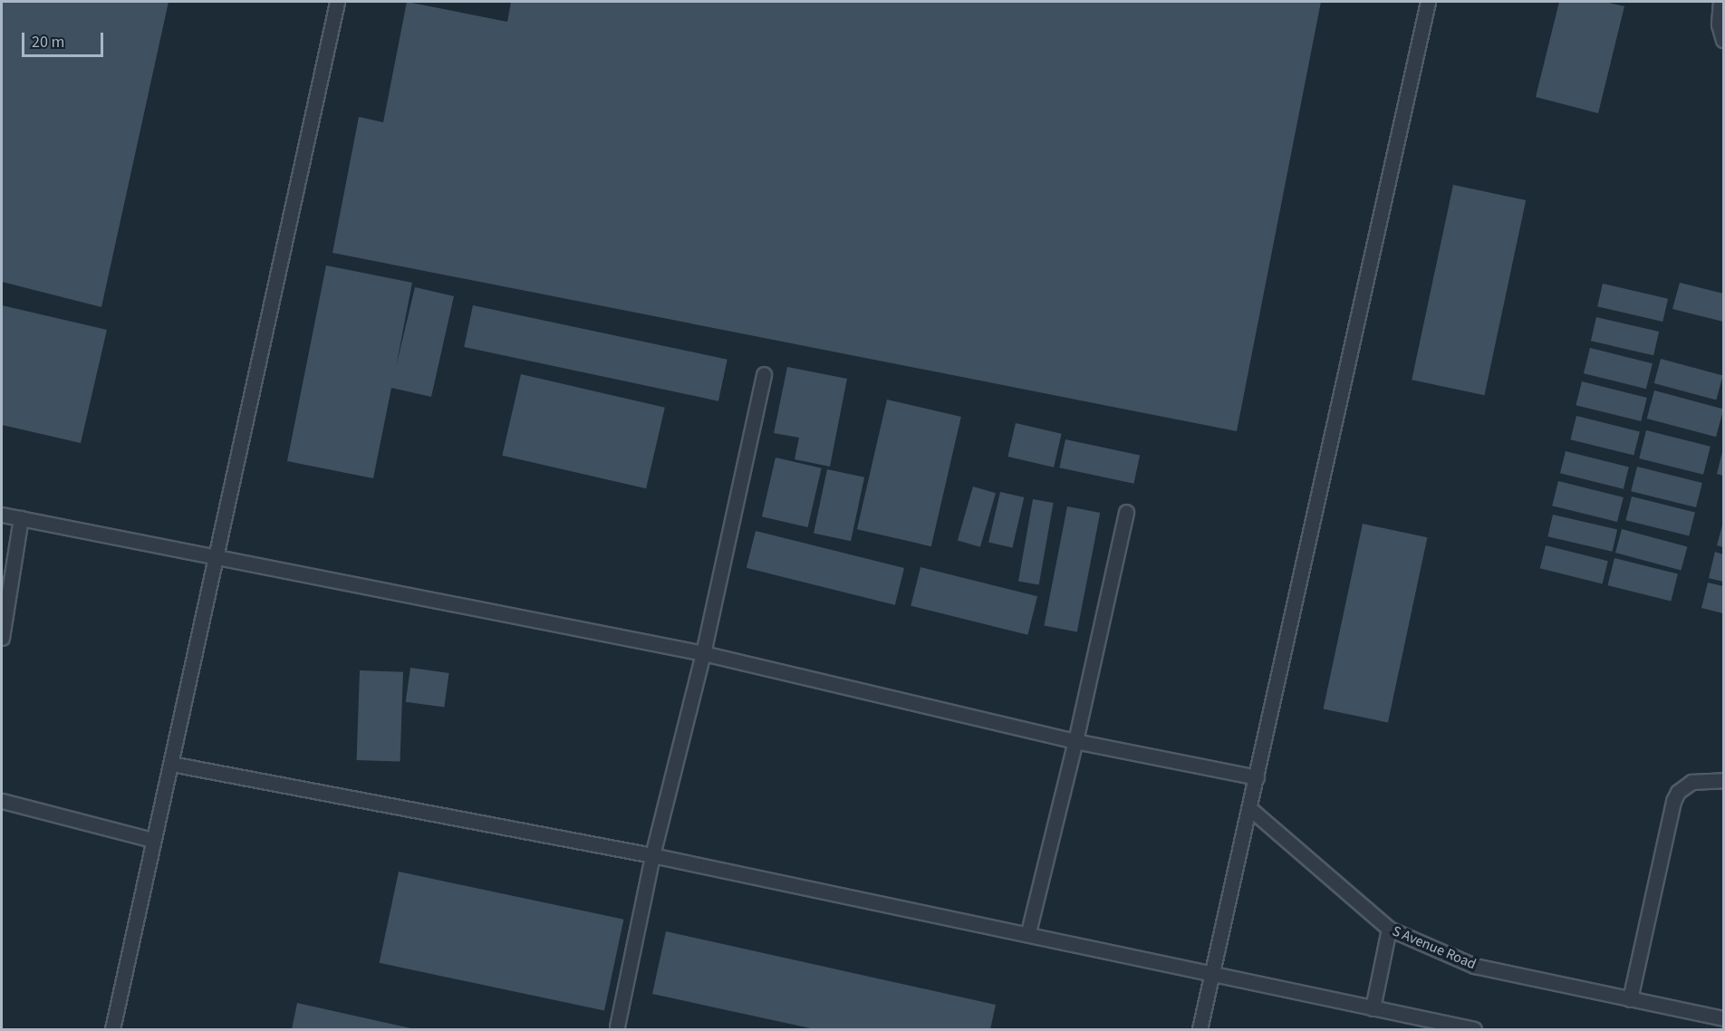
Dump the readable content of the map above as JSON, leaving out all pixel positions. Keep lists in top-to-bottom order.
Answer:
{
  "streets": {
    "lane": ["S Avenue Road"]
  },
  "scale_bar": "20 m"
}
